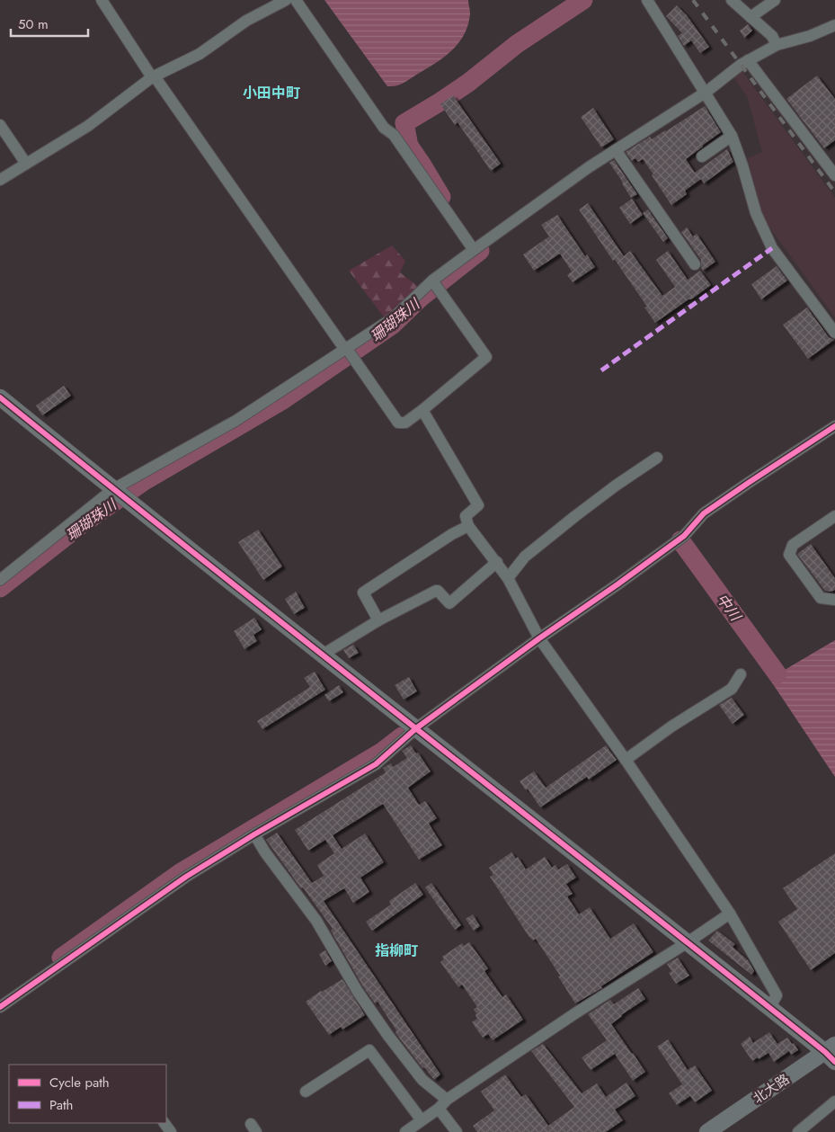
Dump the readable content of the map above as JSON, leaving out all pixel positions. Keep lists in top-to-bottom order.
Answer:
{
  "streets": {
    "street": ["北大路"]
  },
  "districts": ["小田中町", "指柳町"],
  "water": ["珊瑚珠川", "中川"],
  "legend": ["Cycle path", "Path"],
  "scale_bar": "50 m"
}
